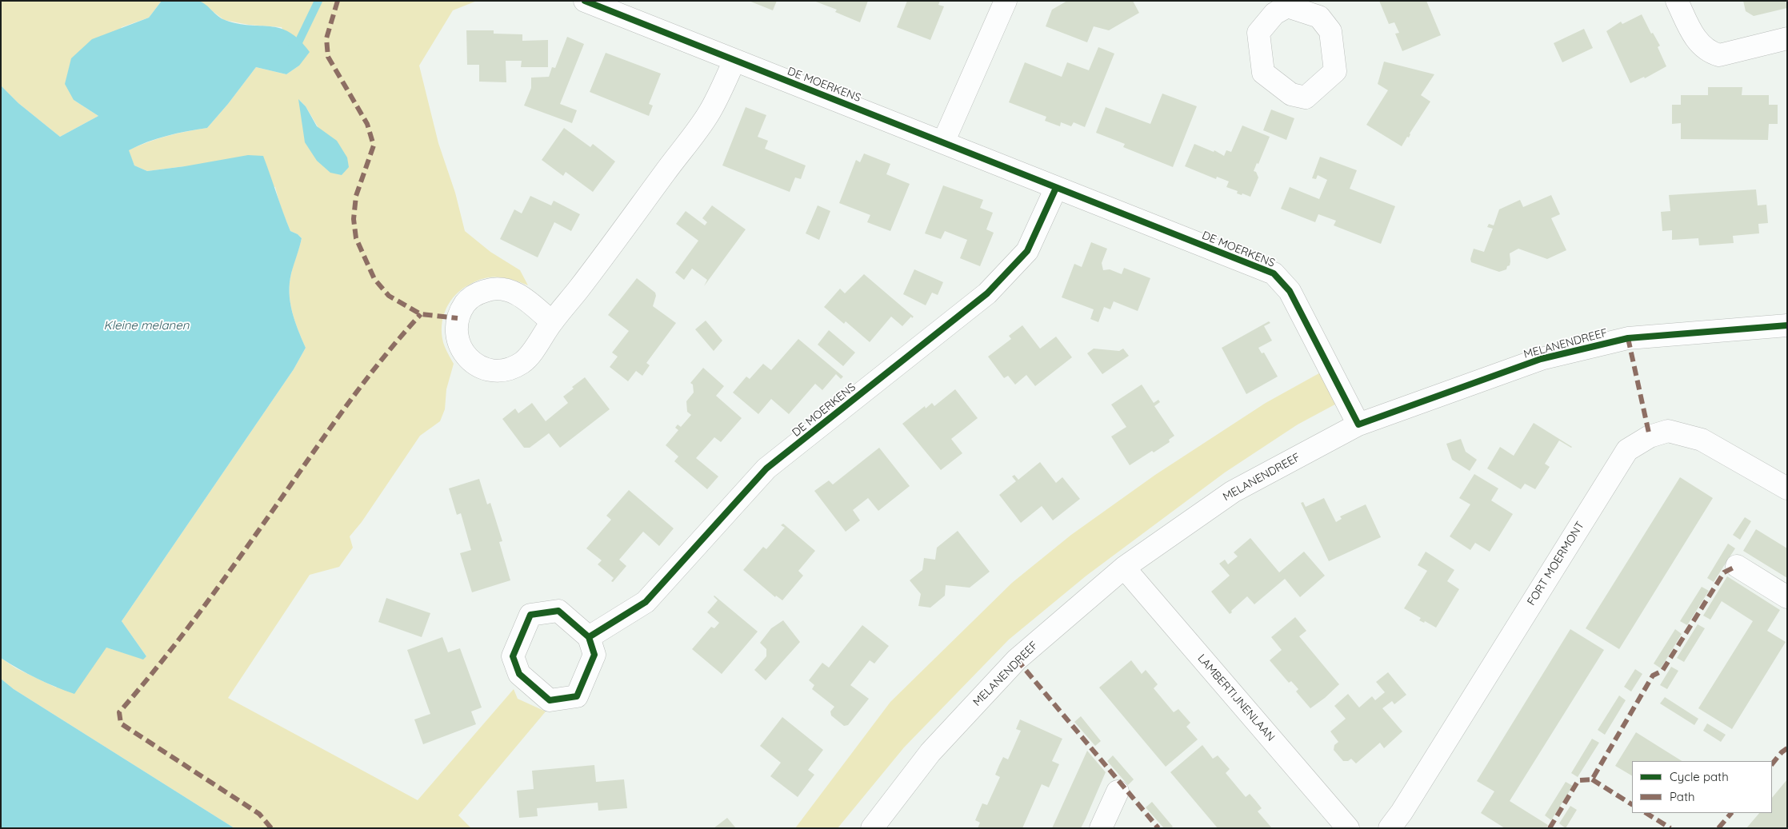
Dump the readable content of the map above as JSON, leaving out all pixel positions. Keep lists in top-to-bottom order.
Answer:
{
  "streets": {
    "street": [
      "DE MOERKENS",
      "MELANENDREEF",
      "FORT MOERMONT",
      "LAMBERTIJNENLAAN"
    ]
  },
  "crossings": [
    ["DE MOERKENS", "MELANENDREEF"],
    ["MELANENDREEF", "LAMBERTIJNENLAAN"]
  ],
  "water": ["Kleine melanen"],
  "legend": ["Cycle path", "Path"]
}
